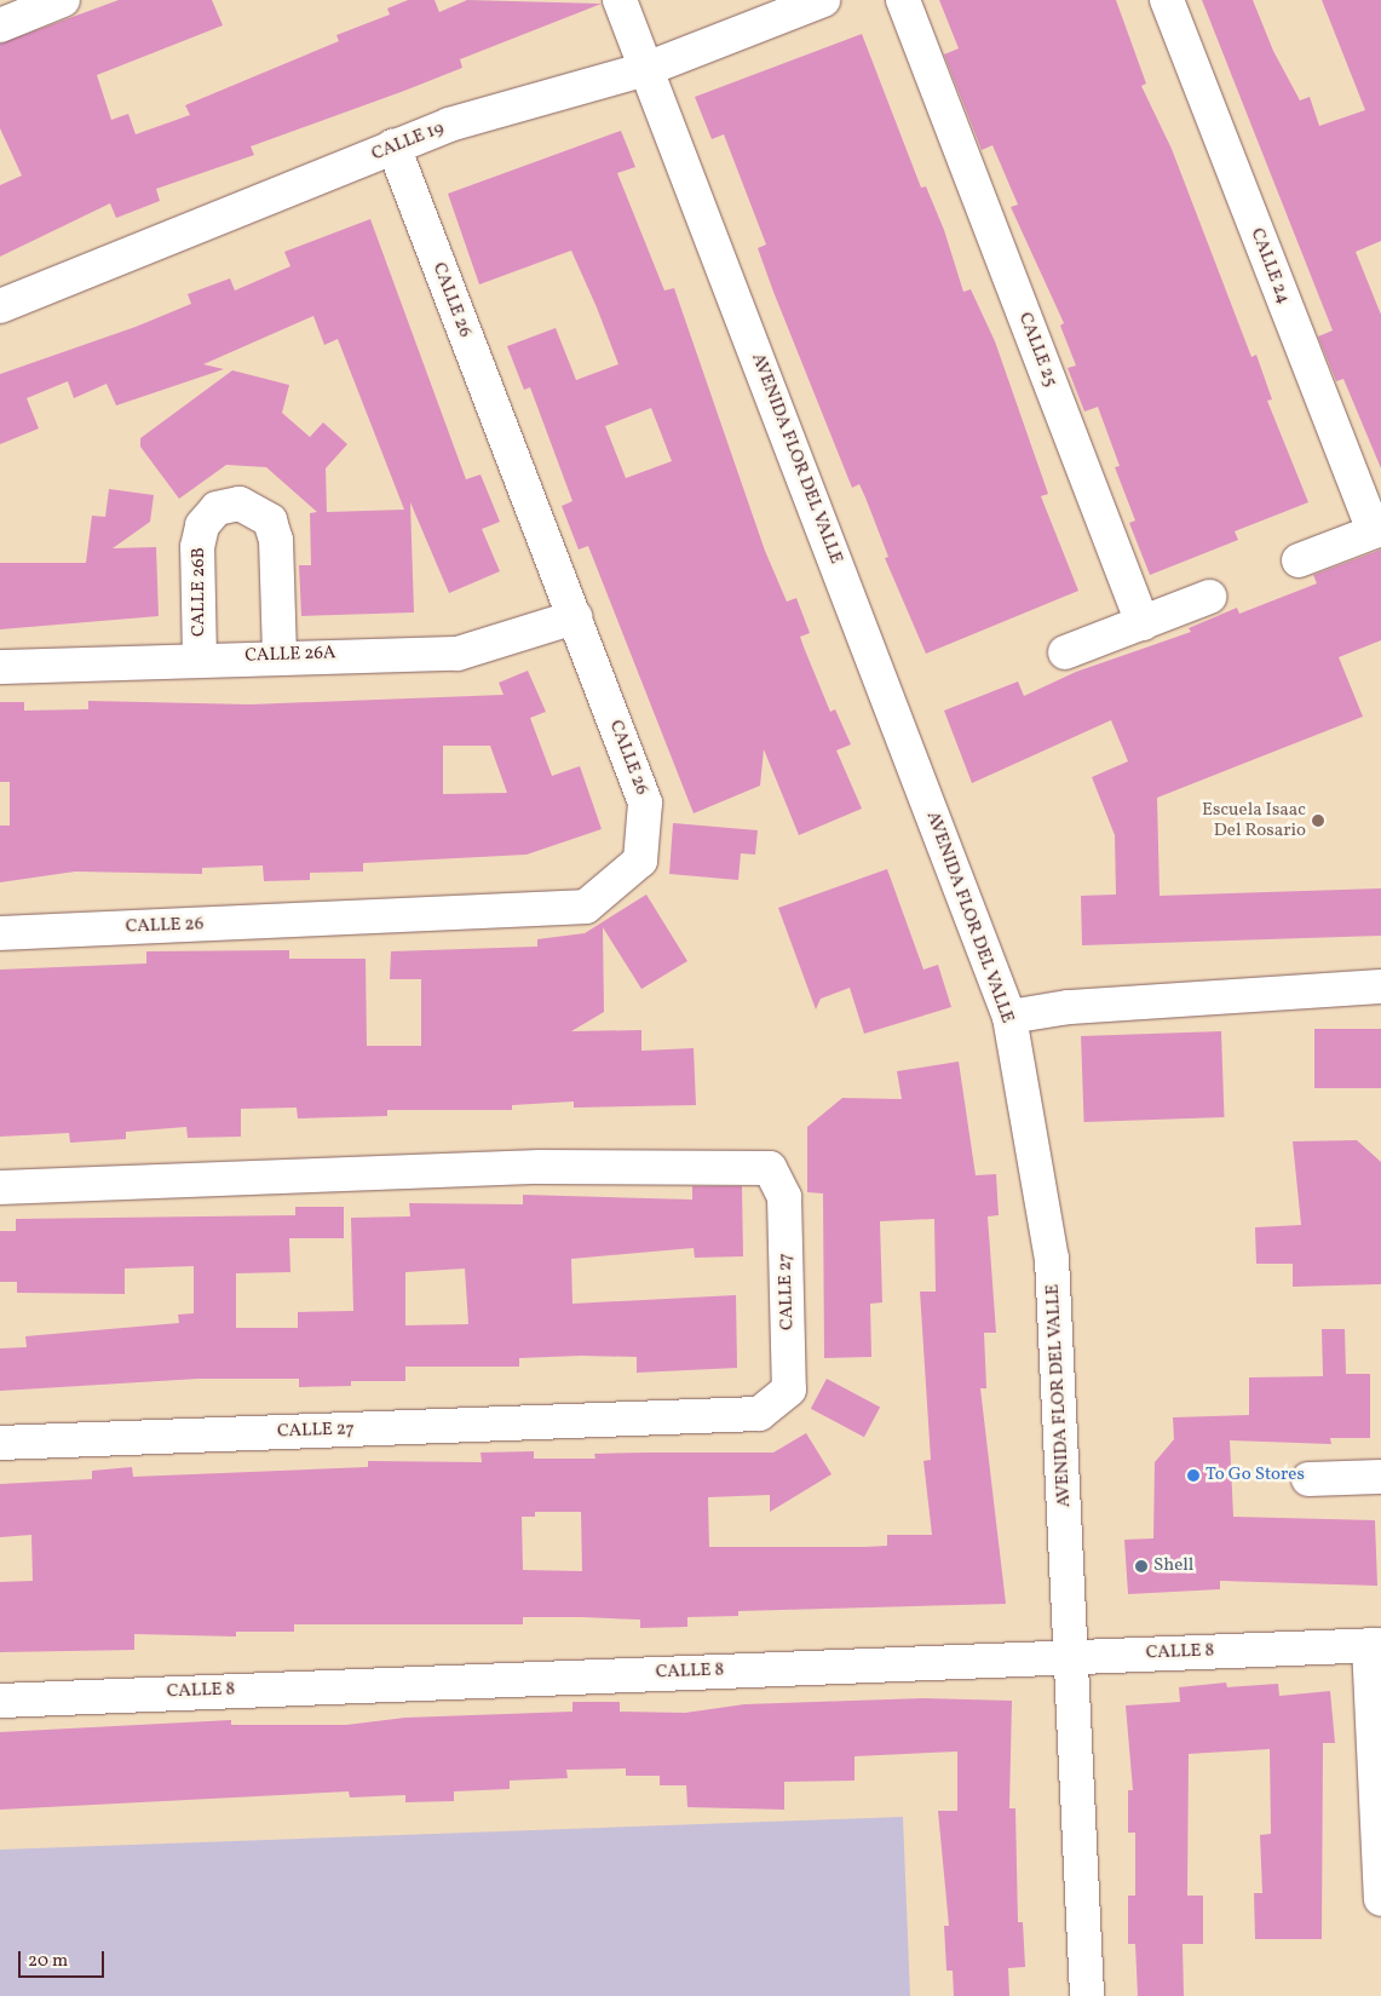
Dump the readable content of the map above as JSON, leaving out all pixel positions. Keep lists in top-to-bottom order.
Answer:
{
  "streets": {
    "street": [
      "CALLE 19",
      "CALLE 24",
      "CALLE 26",
      "CALLE 25",
      "AVENIDA FLOR DEL VALLE",
      "CALLE 26B",
      "CALLE 26A",
      "CALLE 27",
      "CALLE 8"
    ]
  },
  "crossings": [
    ["CALLE 19", "CALLE 26"],
    ["CALLE 19", "AVENIDA FLOR DEL VALLE"],
    ["CALLE 26", "CALLE 26A"],
    ["AVENIDA FLOR DEL VALLE", "CALLE 8"],
    ["CALLE 26B", "CALLE 26A"]
  ],
  "places": ["Escuela Isaac Del Rosario", "To Go Stores", "Shell"],
  "scale_bar": "20 m"
}
